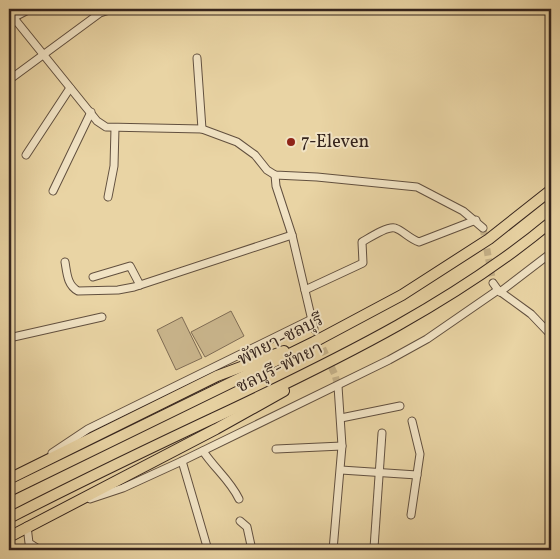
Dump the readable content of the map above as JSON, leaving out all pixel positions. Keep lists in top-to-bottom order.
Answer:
{
  "streets": {
    "highway": ["พัทยา-ชลบุรี", "ชลบุรี-พัทยา"]
  },
  "places": ["7-Eleven"]
}
